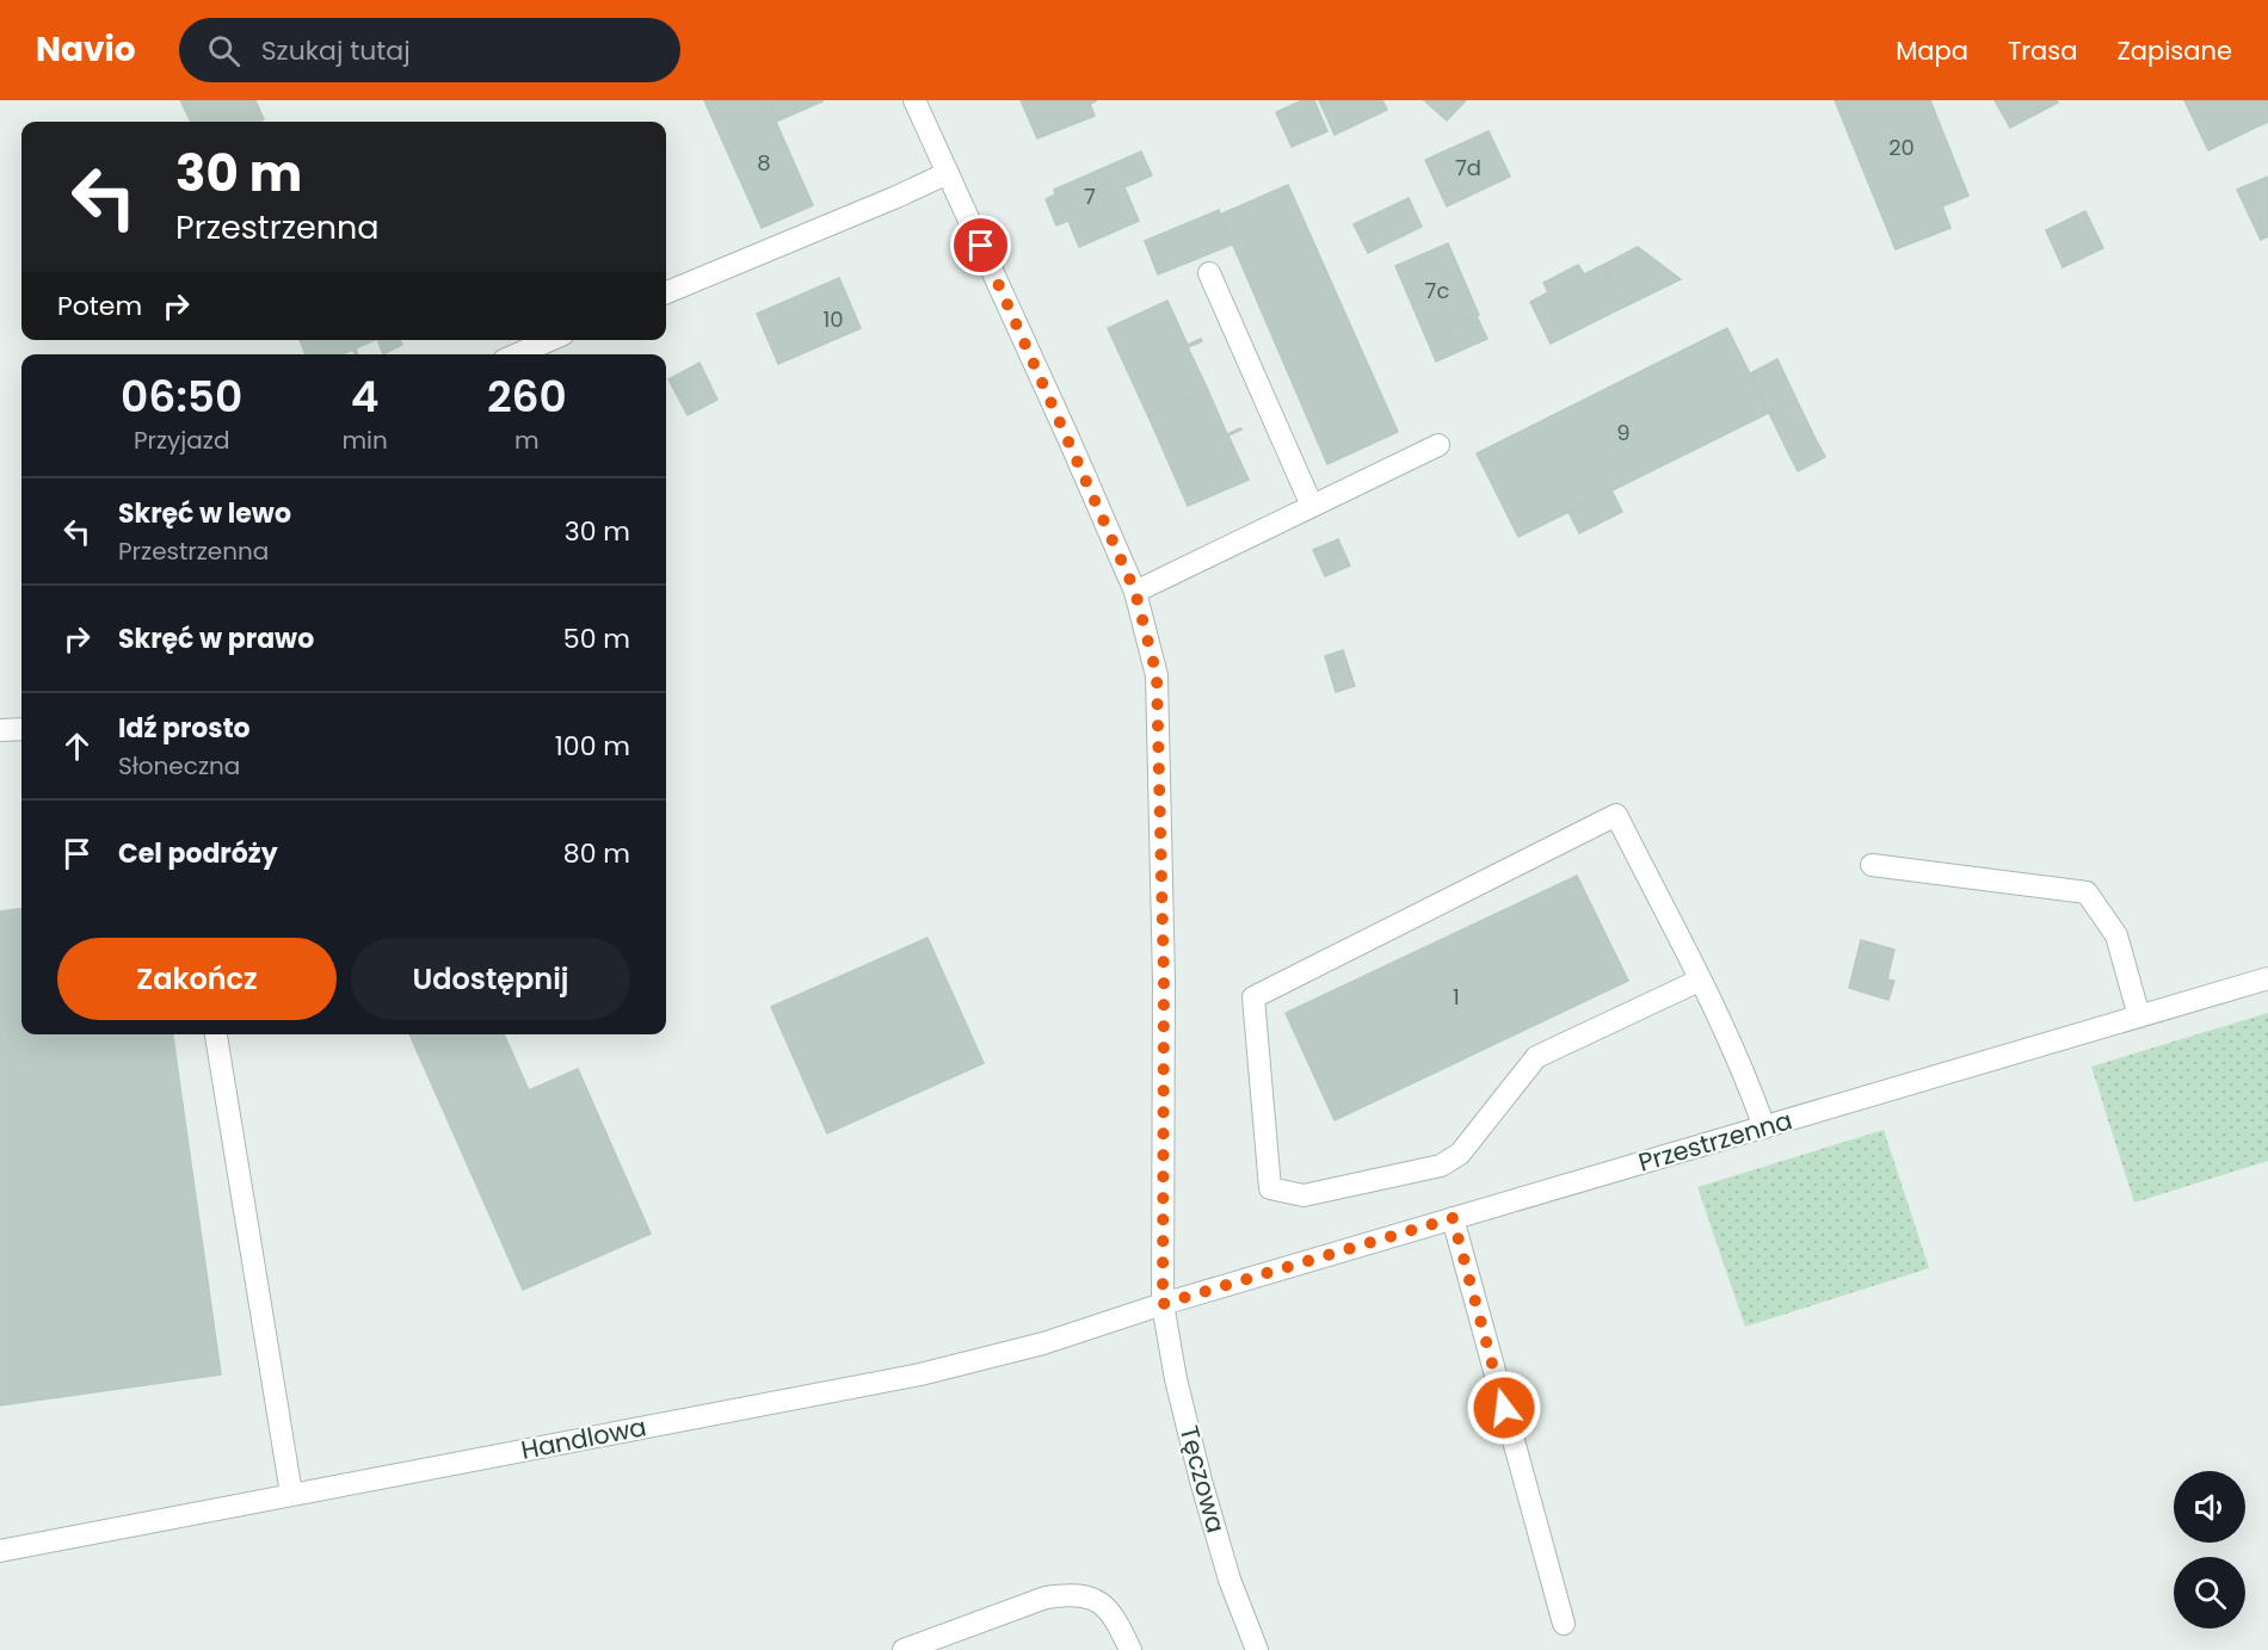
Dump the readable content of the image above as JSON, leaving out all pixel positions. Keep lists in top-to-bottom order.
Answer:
{
  "streets": {
    "street": ["Przestrzenna", "Handlowa", "Tęczowa"]
  },
  "crossings": [
    ["Przestrzenna", "Handlowa"],
    ["Przestrzenna", "Tęczowa"],
    ["Handlowa", "Tęczowa"]
  ],
  "house_numbers": [
    "20",
    "8",
    "7d",
    "7",
    "7c",
    "10",
    "9",
    "1"
  ],
  "page": {
    "header": "Navio",
    "search": "Szukaj tutaj",
    "nav": ["Mapa", "Trasa", "Zapisane"],
    "turn": ["30 m", "Przestrzenna"],
    "then": "Potem",
    "eta": [
      "06:50",
      "Przyjazd",
      "4",
      "min",
      "260",
      "m"
    ],
    "list": [
      {
        "name": "Skręć w lewo",
        "note": "Przestrzenna",
        "value": "30 m"
      },
      {
        "name": "Skręć w prawo",
        "value": "50 m"
      },
      {
        "name": "Idź prosto",
        "note": "Słoneczna",
        "value": "100 m"
      },
      {
        "name": "Cel podróży",
        "value": "80 m"
      }
    ],
    "buttons": ["Zakończ", "Udostępnij"]
  }
}
